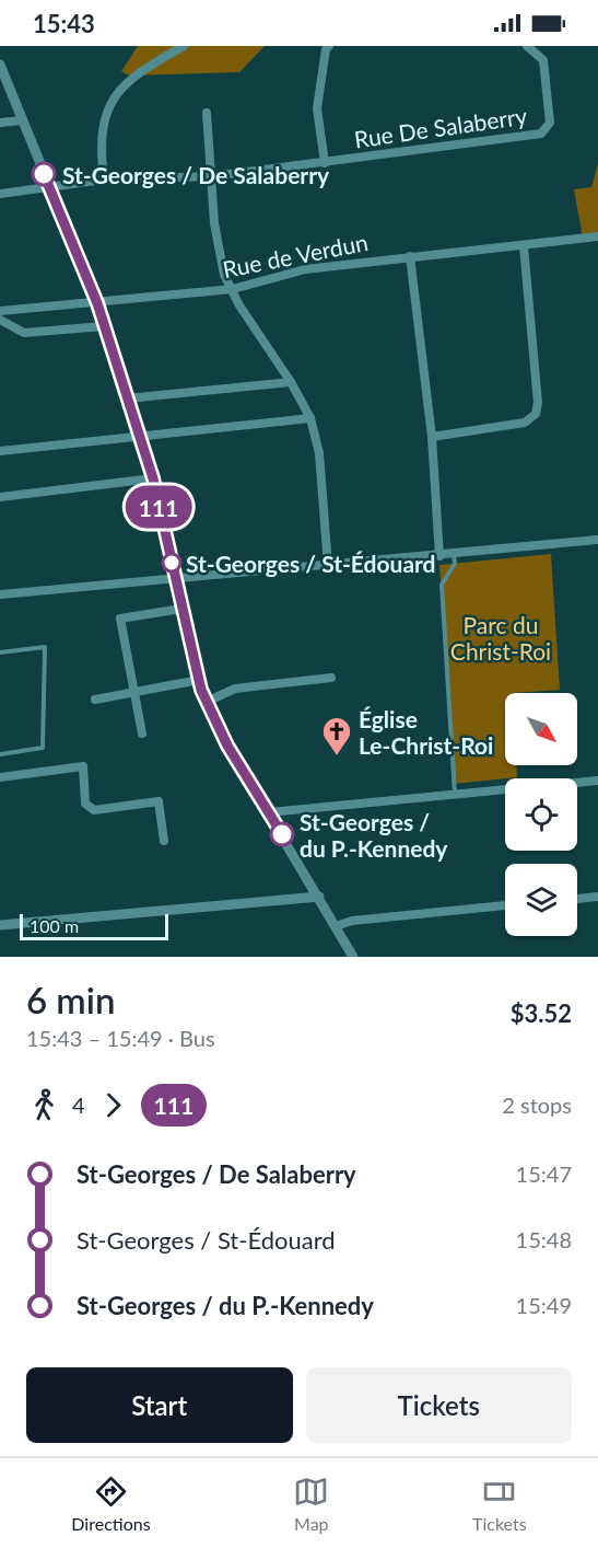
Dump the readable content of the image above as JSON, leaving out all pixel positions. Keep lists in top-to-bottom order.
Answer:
{
  "streets": {
    "street": ["Rue De Salaberry", "Rue de Verdun"]
  },
  "parks": ["Parc du Christ-Roi"],
  "places": {
    "other": ["St-Georges / De Salaberry", "St-Georges / St-Édouard", "St-Georges / du P.-Kennedy"],
    "church": ["Église Le-Christ-Roi"]
  },
  "lines": ["bus line 111"],
  "scale_bar": "100 m",
  "north": "bottom right",
  "page": {
    "status": "15:43",
    "on_map": "111",
    "scale": "100 m",
    "heading": ["6 min", "15:43 – 15:49 · Bus", "$3.52"],
    "legs": ["4", "111", "2 stops"],
    "list": [
      {
        "name": "St-Georges / De Salaberry",
        "value": "15:47"
      },
      {
        "name": "St-Georges / St-Édouard",
        "value": "15:48"
      },
      {
        "name": "St-Georges / du P.-Kennedy",
        "value": "15:49"
      }
    ],
    "buttons": ["Start", "Tickets"],
    "tabs": ["Directions", "Map", "Tickets"]
  }
}
